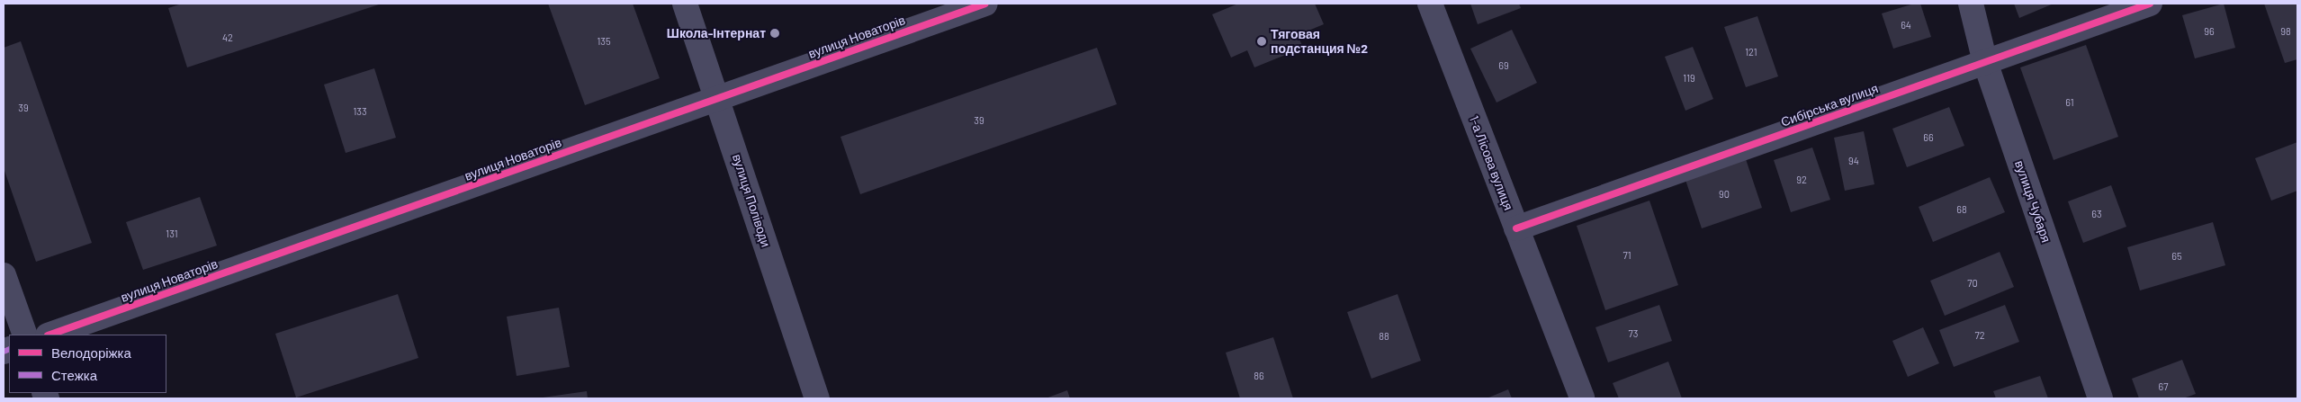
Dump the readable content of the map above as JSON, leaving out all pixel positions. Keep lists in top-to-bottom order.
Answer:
{
  "streets": {
    "street": [
      "вулиця Новаторів",
      "Сибірська вулиця",
      "1-а Лісова вулиця",
      "вулиця Поліводи",
      "вулиця Чубаря"
    ]
  },
  "crossings": [
    ["вулиця Новаторів", "вулиця Поліводи"],
    ["Сибірська вулиця", "1-а Лісова вулиця"],
    ["Сибірська вулиця", "вулиця Чубаря"]
  ],
  "places": ["Школа-Інтернат", "Тяговая подстанция №2"],
  "house_numbers": [
    "64",
    "96",
    "98",
    "42",
    "135",
    "121",
    "69",
    "119",
    "61",
    "39",
    "133",
    "39",
    "66",
    "94",
    "92",
    "90",
    "68",
    "63",
    "131",
    "71",
    "65",
    "70",
    "73",
    "72",
    "88",
    "86",
    "67"
  ],
  "legend": ["Велодоріжка", "Стежка"]
}
